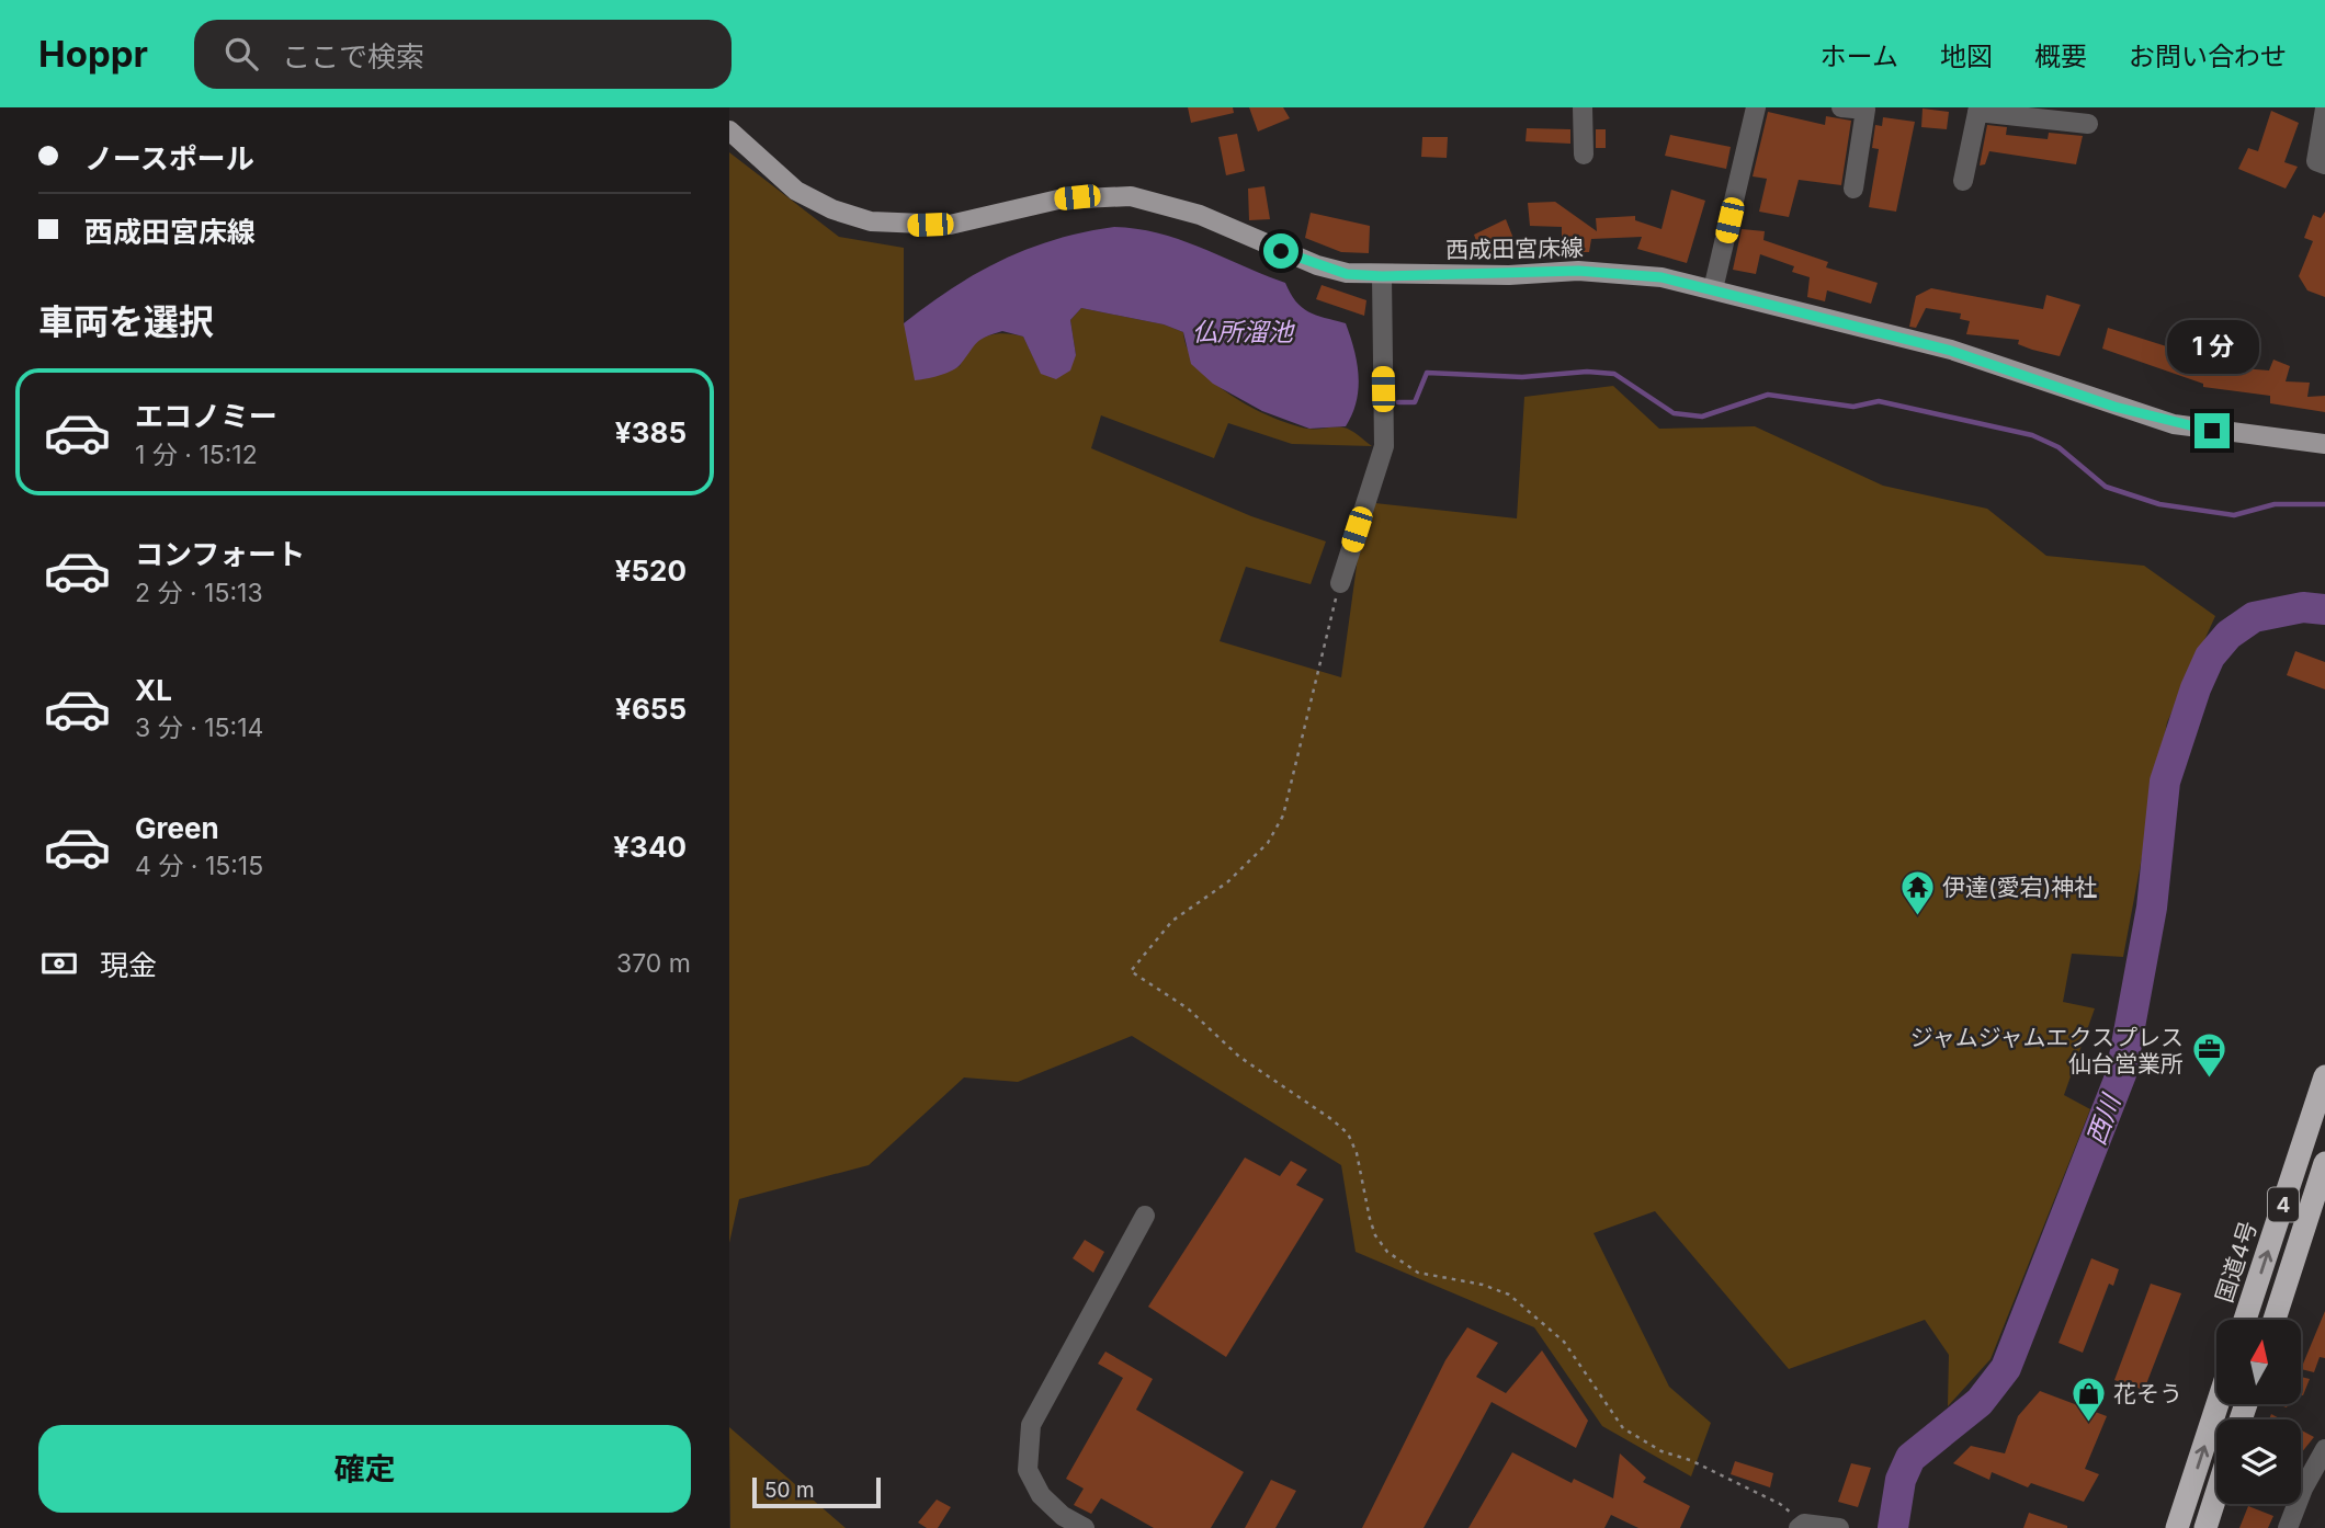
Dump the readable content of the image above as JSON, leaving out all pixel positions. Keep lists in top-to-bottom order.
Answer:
{
  "streets": {
    "highway": ["4", "国道4号"],
    "main road": ["西成田宮床線"]
  },
  "water": ["仏所溜池", "西川"],
  "places": {
    "temple": ["伊達(愛宕)神社"],
    "office": ["ジャムジャムエクスプレス 仙台営業所"],
    "shop": ["花そう"]
  },
  "scale_bar": "50 m",
  "north": "top",
  "page": {
    "header": "Hoppr",
    "search": "ここで検索",
    "nav": [
      "ホーム",
      "地図",
      "概要",
      "お問い合わせ"
    ],
    "banner": ["ノースポール", "西成田宮床線"],
    "heading": "車両を選択",
    "bubble": "1 分",
    "list": [
      {
        "name": "エコノミー",
        "note": "1 分 · 15:12",
        "value": "¥385"
      },
      {
        "name": "コンフォート",
        "note": "2 分 · 15:13",
        "value": "¥520"
      },
      {
        "name": "XL",
        "note": "3 分 · 15:14",
        "value": "¥655"
      },
      {
        "name": "Green",
        "note": "4 分 · 15:15",
        "value": "¥340"
      }
    ],
    "pay": ["現金", "370 m"],
    "buttons": "確定",
    "scale": "50 m"
  }
}
